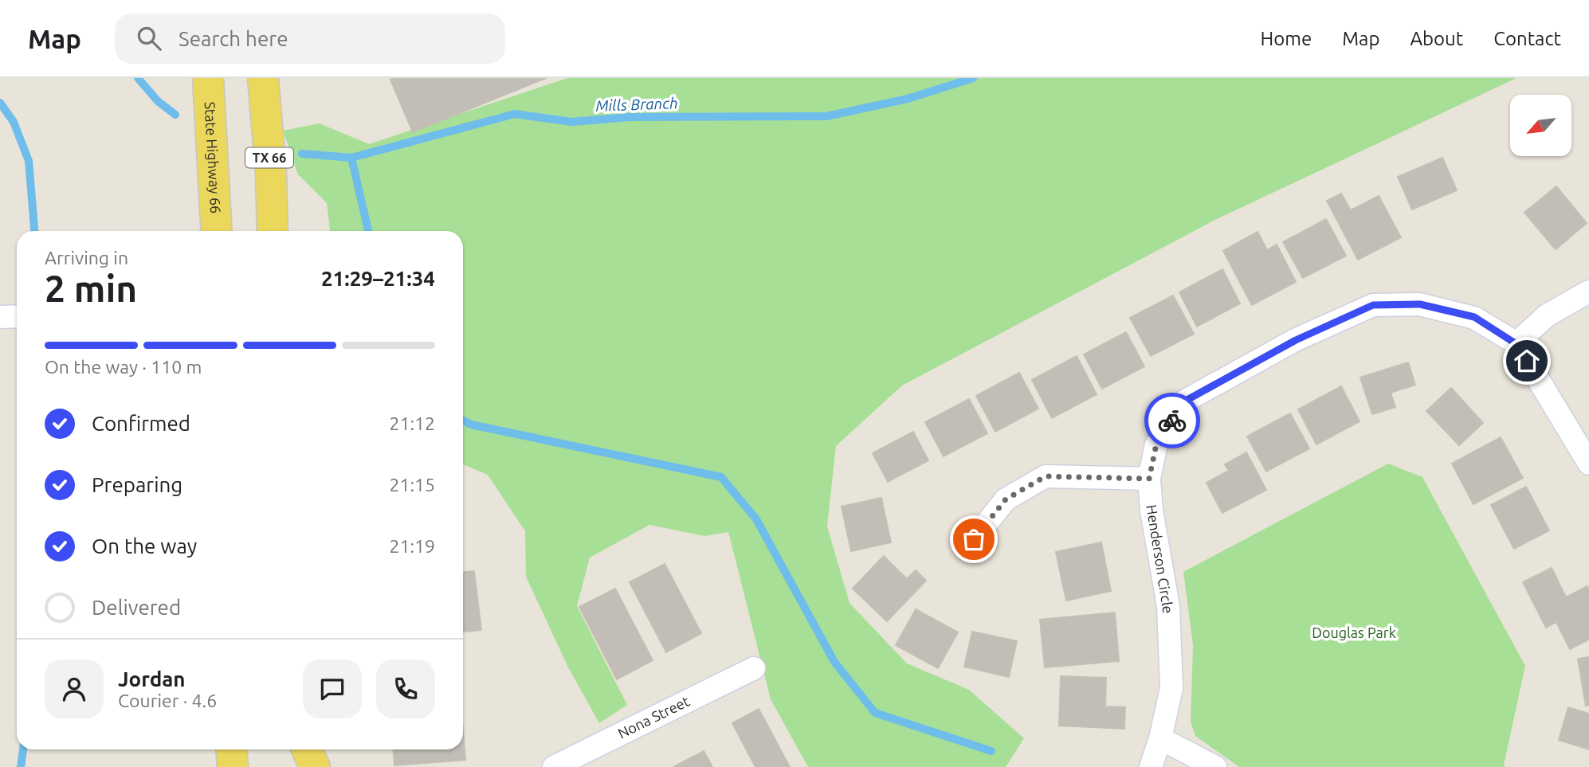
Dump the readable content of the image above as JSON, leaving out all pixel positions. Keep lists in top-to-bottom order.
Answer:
{
  "streets": {
    "main road": ["State Highway 66", "TX 66"],
    "street": ["Henderson Circle", "Nona Street"]
  },
  "water": ["Mills Branch"],
  "parks": ["Douglas Park"],
  "north": "bottom left",
  "page": {
    "header": "Map",
    "search": "Search here",
    "nav": [
      "Home",
      "Map",
      "About",
      "Contact"
    ],
    "heading": ["2 min", "Arriving in", "21:29–21:34"],
    "panel": ["Jordan", "Courier · 4.6"],
    "bar": "On the way · 110 m",
    "list": [
      ["Confirmed", "21:12"],
      ["Preparing", "21:15"],
      ["On the way", "21:19"],
      "Delivered"
    ]
  }
}
